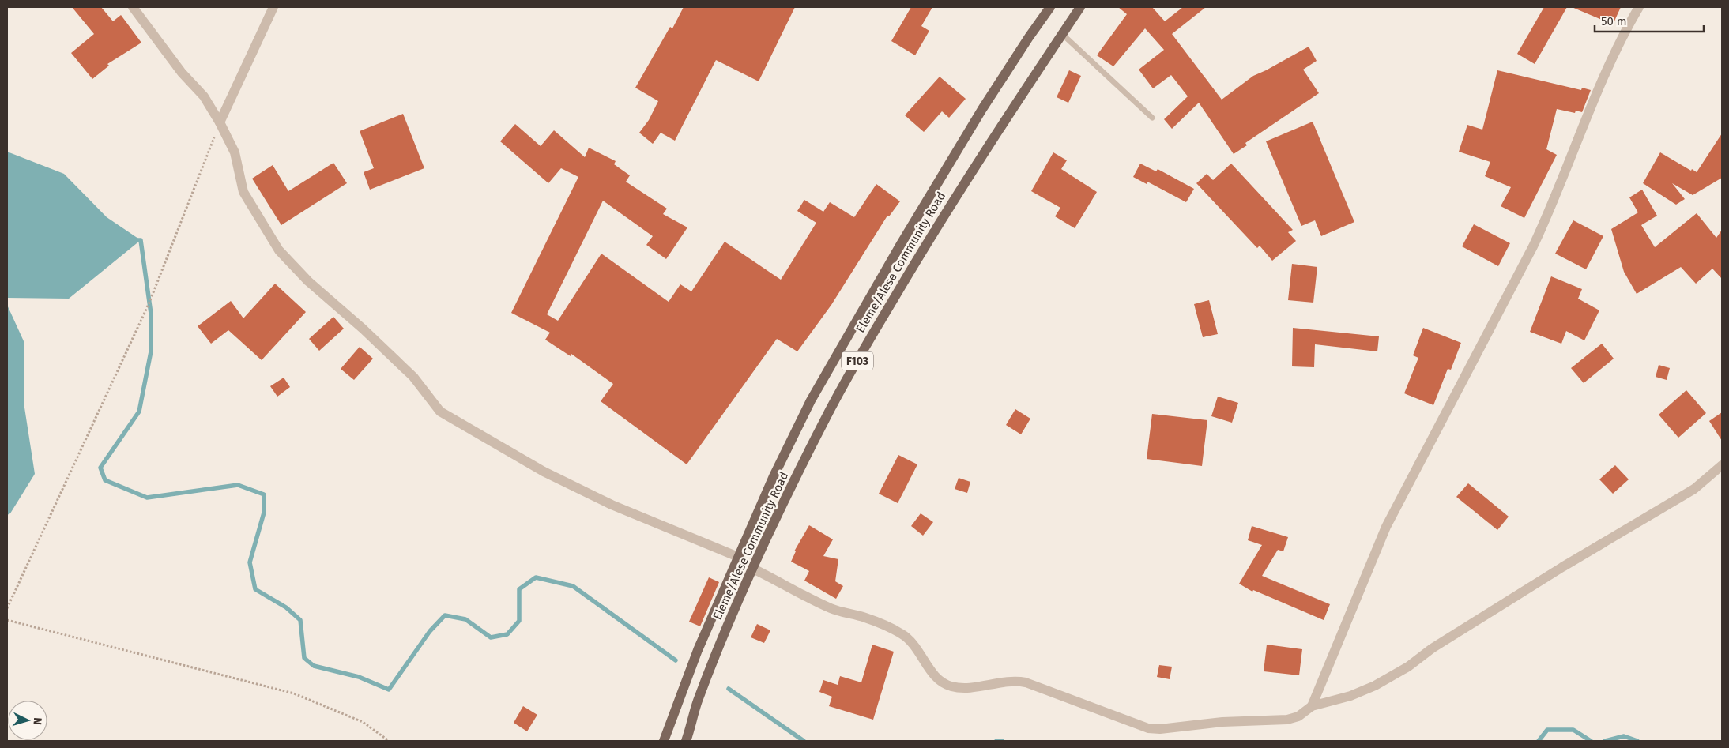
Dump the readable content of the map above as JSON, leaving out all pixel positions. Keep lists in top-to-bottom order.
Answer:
{
  "streets": {
    "main road": ["Eleme/Alese Community Road", "F103"]
  },
  "scale_bar": "50 m",
  "north": "right"
}
